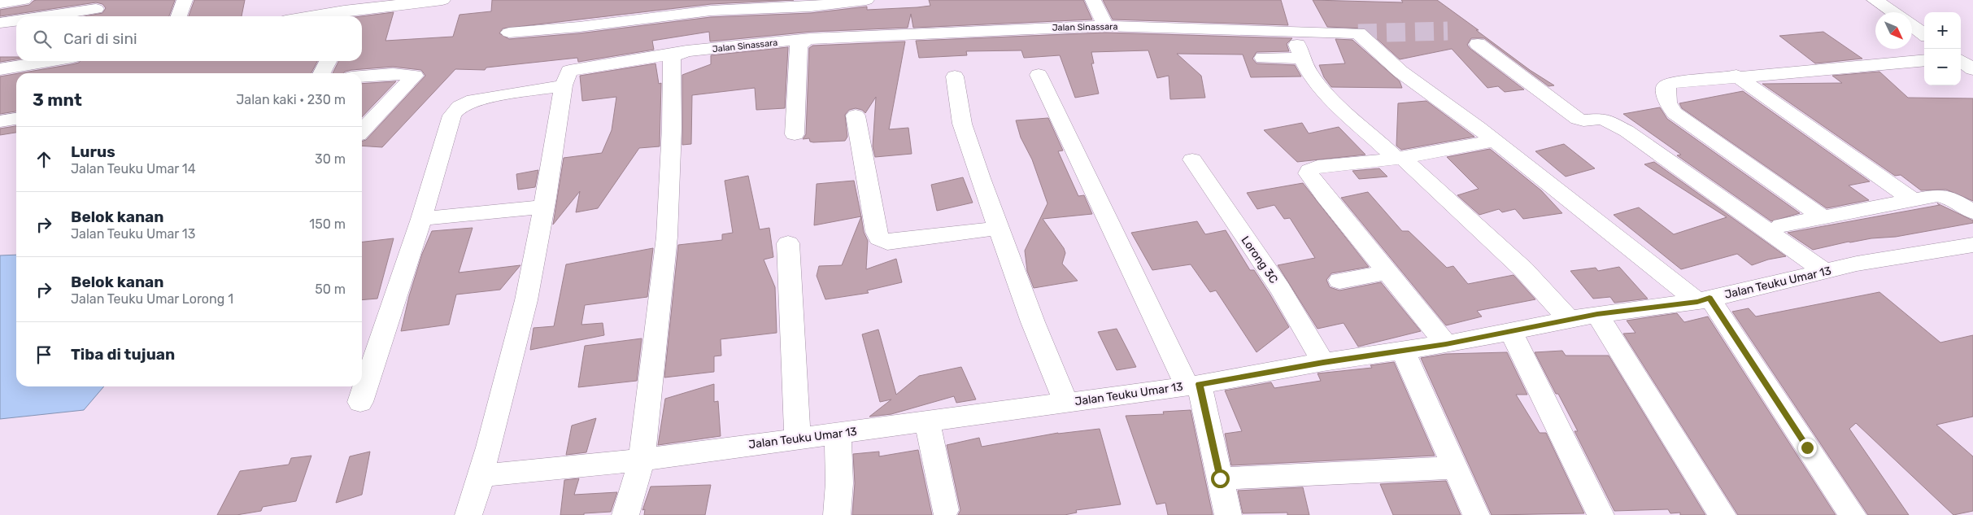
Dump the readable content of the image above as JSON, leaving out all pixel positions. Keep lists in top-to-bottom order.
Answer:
{
  "streets": {
    "street": ["Jalan Sinassara", "Lorong 3C", "Jalan Teuku Umar 13"]
  },
  "crossings": [
    ["Lorong 3C", "Jalan Teuku Umar 13"]
  ],
  "north": "bottom right",
  "page": {
    "map_buttons": ["+", "−"],
    "search": "Cari di sini",
    "heading": ["3 mnt", "Jalan kaki · 230 m"],
    "list": [
      ["Lurus", "Jalan Teuku Umar 14", "30 m"],
      ["Belok kanan", "Jalan Teuku Umar 13", "150 m"],
      ["Belok kanan", "Jalan Teuku Umar Lorong 1", "50 m"],
      "Tiba di tujuan"
    ]
  }
}
